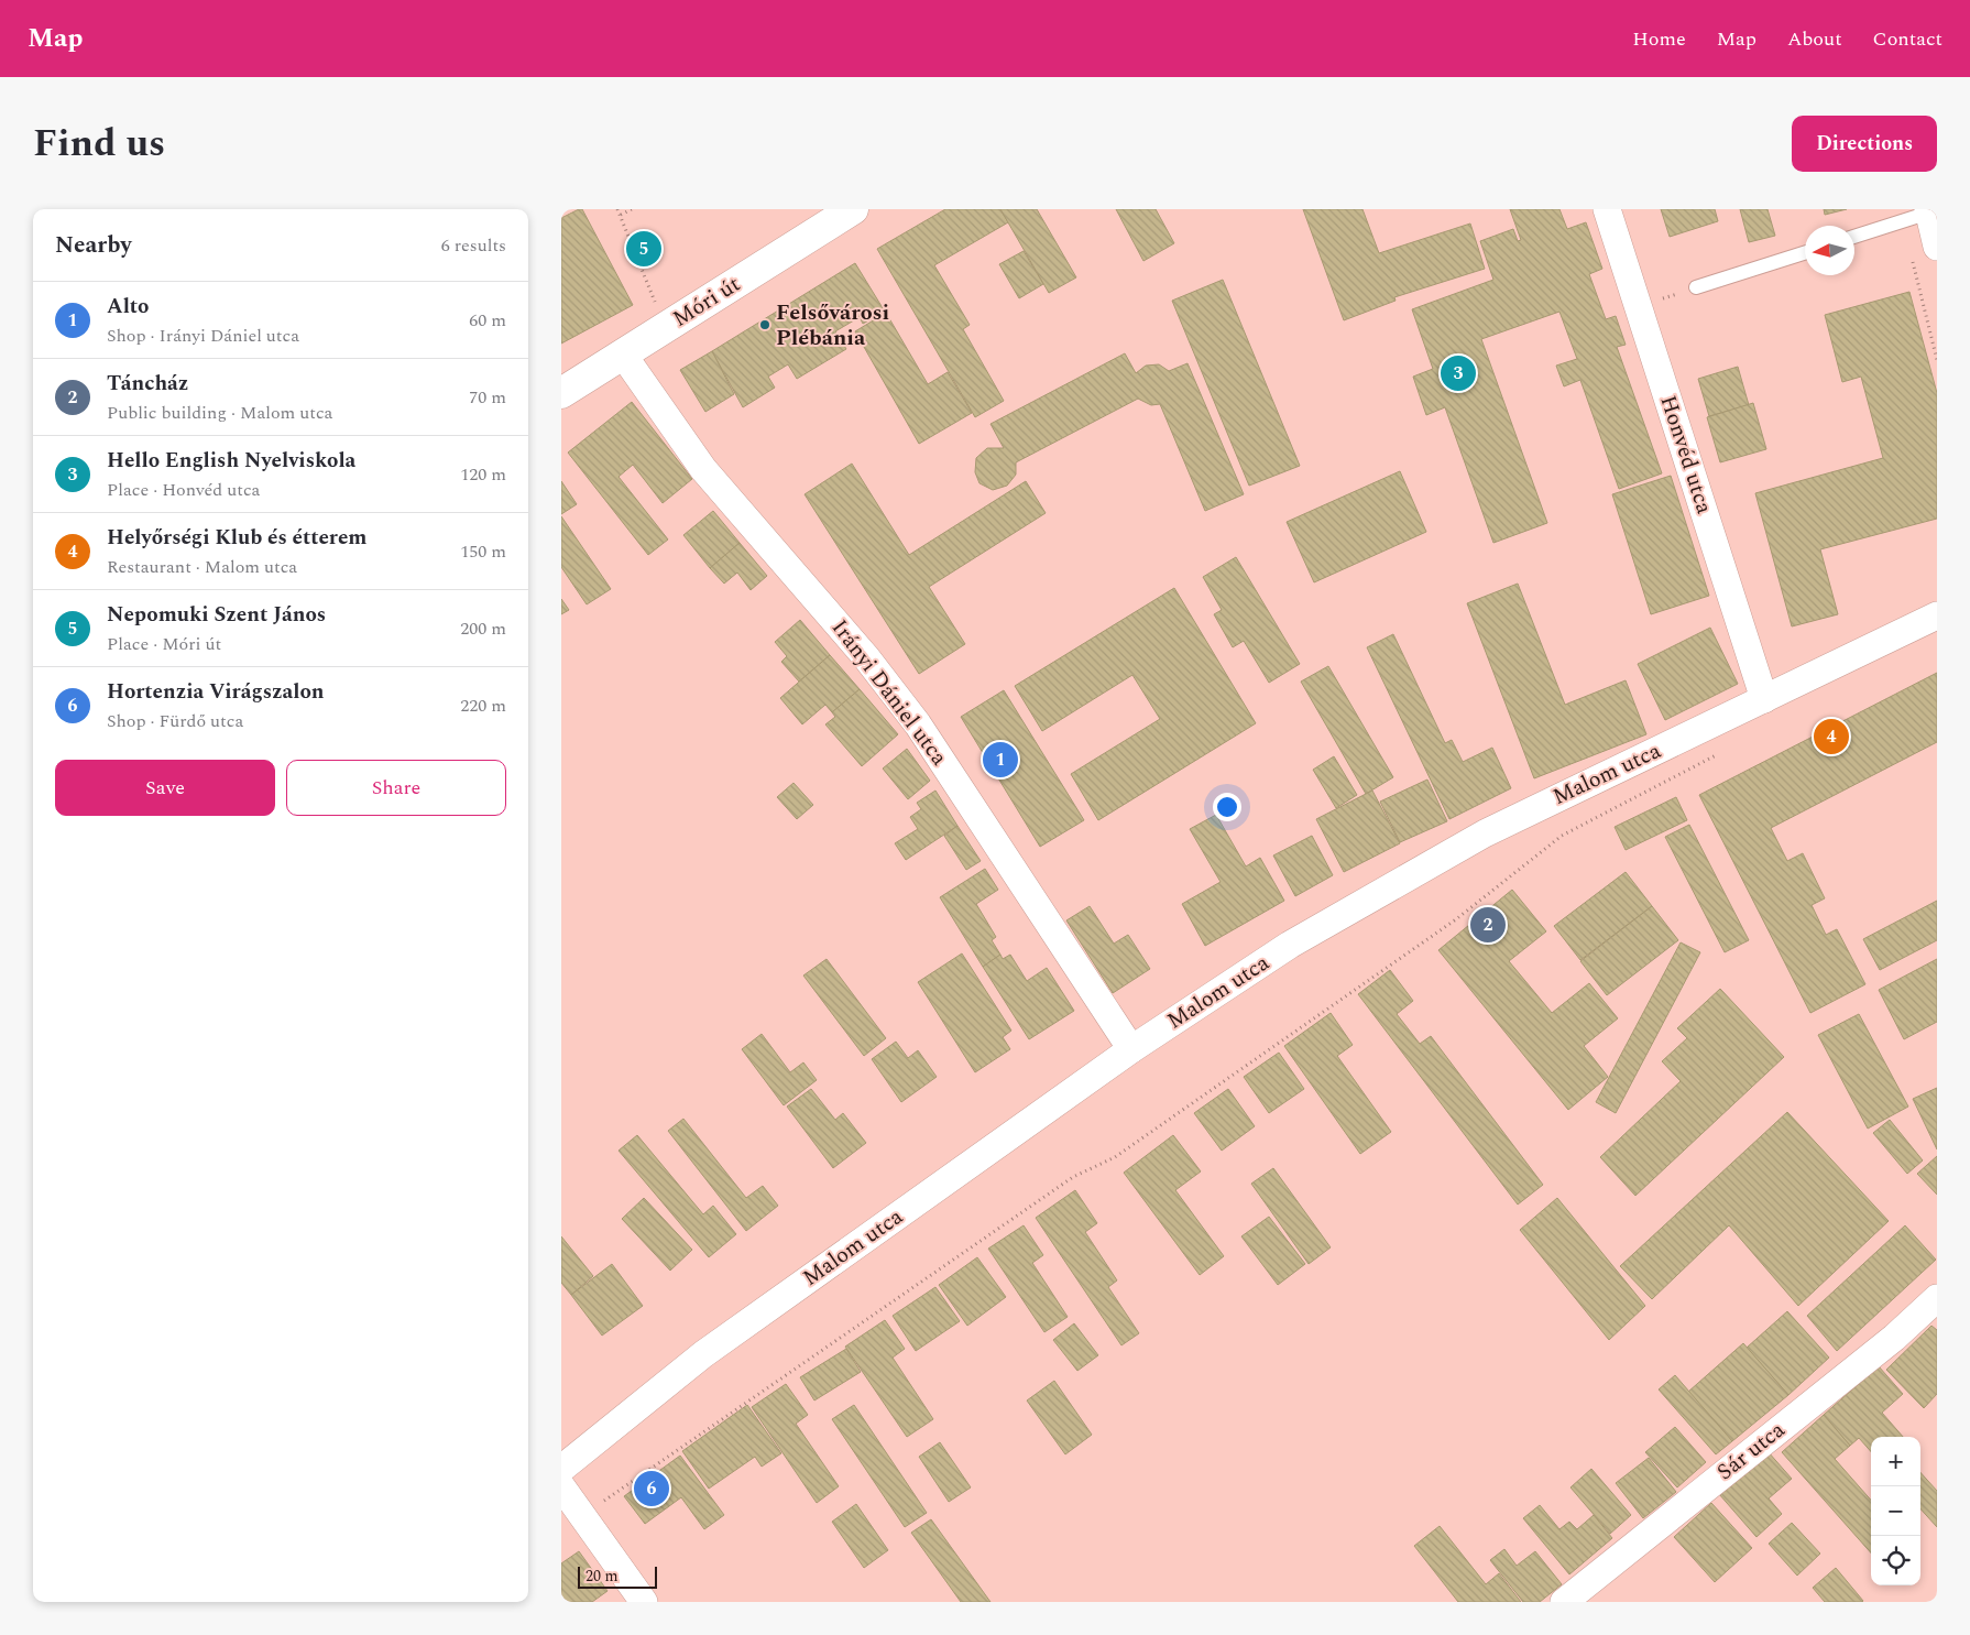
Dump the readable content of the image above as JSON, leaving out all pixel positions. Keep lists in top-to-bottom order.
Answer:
{
  "streets": {
    "main road": ["Móri út"],
    "street": [
      "Honvéd utca",
      "Irányi Dániel utca",
      "Malom utca",
      "Sár utca"
    ]
  },
  "crossings": [
    ["Móri út", "Irányi Dániel utca"],
    ["Honvéd utca", "Malom utca"],
    ["Irányi Dániel utca", "Malom utca"]
  ],
  "places": ["Felsővárosi Plébánia"],
  "scale_bar": "20 m",
  "north": "left",
  "page": {
    "header": "Map",
    "nav": [
      "Home",
      "Map",
      "About",
      "Contact"
    ],
    "title": "Find us",
    "buttons": [
      "Directions",
      ["Save", "Share"]
    ],
    "heading": ["Nearby", "6 results"],
    "pins": [
      "5",
      "3",
      "4",
      "1",
      "2",
      "6"
    ],
    "list": [
      {
        "mark": "1",
        "name": "Alto",
        "note": "Shop · Irányi Dániel utca",
        "value": "60 m"
      },
      {
        "mark": "2",
        "name": "Táncház",
        "note": "Public building · Malom utca",
        "value": "70 m"
      },
      {
        "mark": "3",
        "name": "Hello English Nyelviskola",
        "note": "Place · Honvéd utca",
        "value": "120 m"
      },
      {
        "mark": "4",
        "name": "Helyőrségi Klub és étterem",
        "note": "Restaurant · Malom utca",
        "value": "150 m"
      },
      {
        "mark": "5",
        "name": "Nepomuki Szent János",
        "note": "Place · Móri út",
        "value": "200 m"
      },
      {
        "mark": "6",
        "name": "Hortenzia Virágszalon",
        "note": "Shop · Fürdő utca",
        "value": "220 m"
      }
    ],
    "map_buttons": ["+", "−"],
    "scale": "20 m"
  }
}
